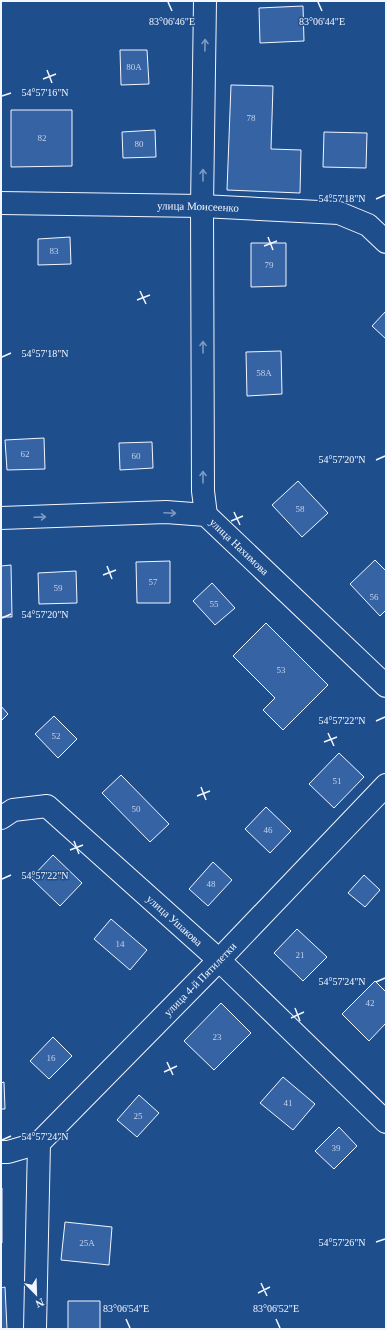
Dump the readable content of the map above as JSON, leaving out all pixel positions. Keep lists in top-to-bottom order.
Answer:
{
  "streets": {
    "street": [
      "улица Моисеенко",
      "улица Нахимова",
      "улица Ушакова",
      "улица 4-й Пятилетки"
    ]
  },
  "crossings": [
    ["улица Ушакова", "улица 4-й Пятилетки"]
  ],
  "one_way": ["улица Нахимова"],
  "house_numbers": [
    "80А",
    "78",
    "82",
    "80",
    "83",
    "79",
    "58А",
    "62",
    "60",
    "58",
    "57",
    "59",
    "56",
    "55",
    "53",
    "52",
    "51",
    "50",
    "46",
    "48",
    "14",
    "21",
    "42",
    "23",
    "16",
    "41",
    "25",
    "39",
    "25А"
  ],
  "north": "bottom right",
  "coordinates": [
    "83°06'46\"E",
    "83°06'44\"E",
    "54°57'16\"N",
    "54°57'18\"N",
    "54°57'20\"N",
    "54°57'22\"N",
    "54°57'24\"N",
    "54°57'26\"N",
    "83°06'54\"E",
    "83°06'52\"E"
  ]
}
